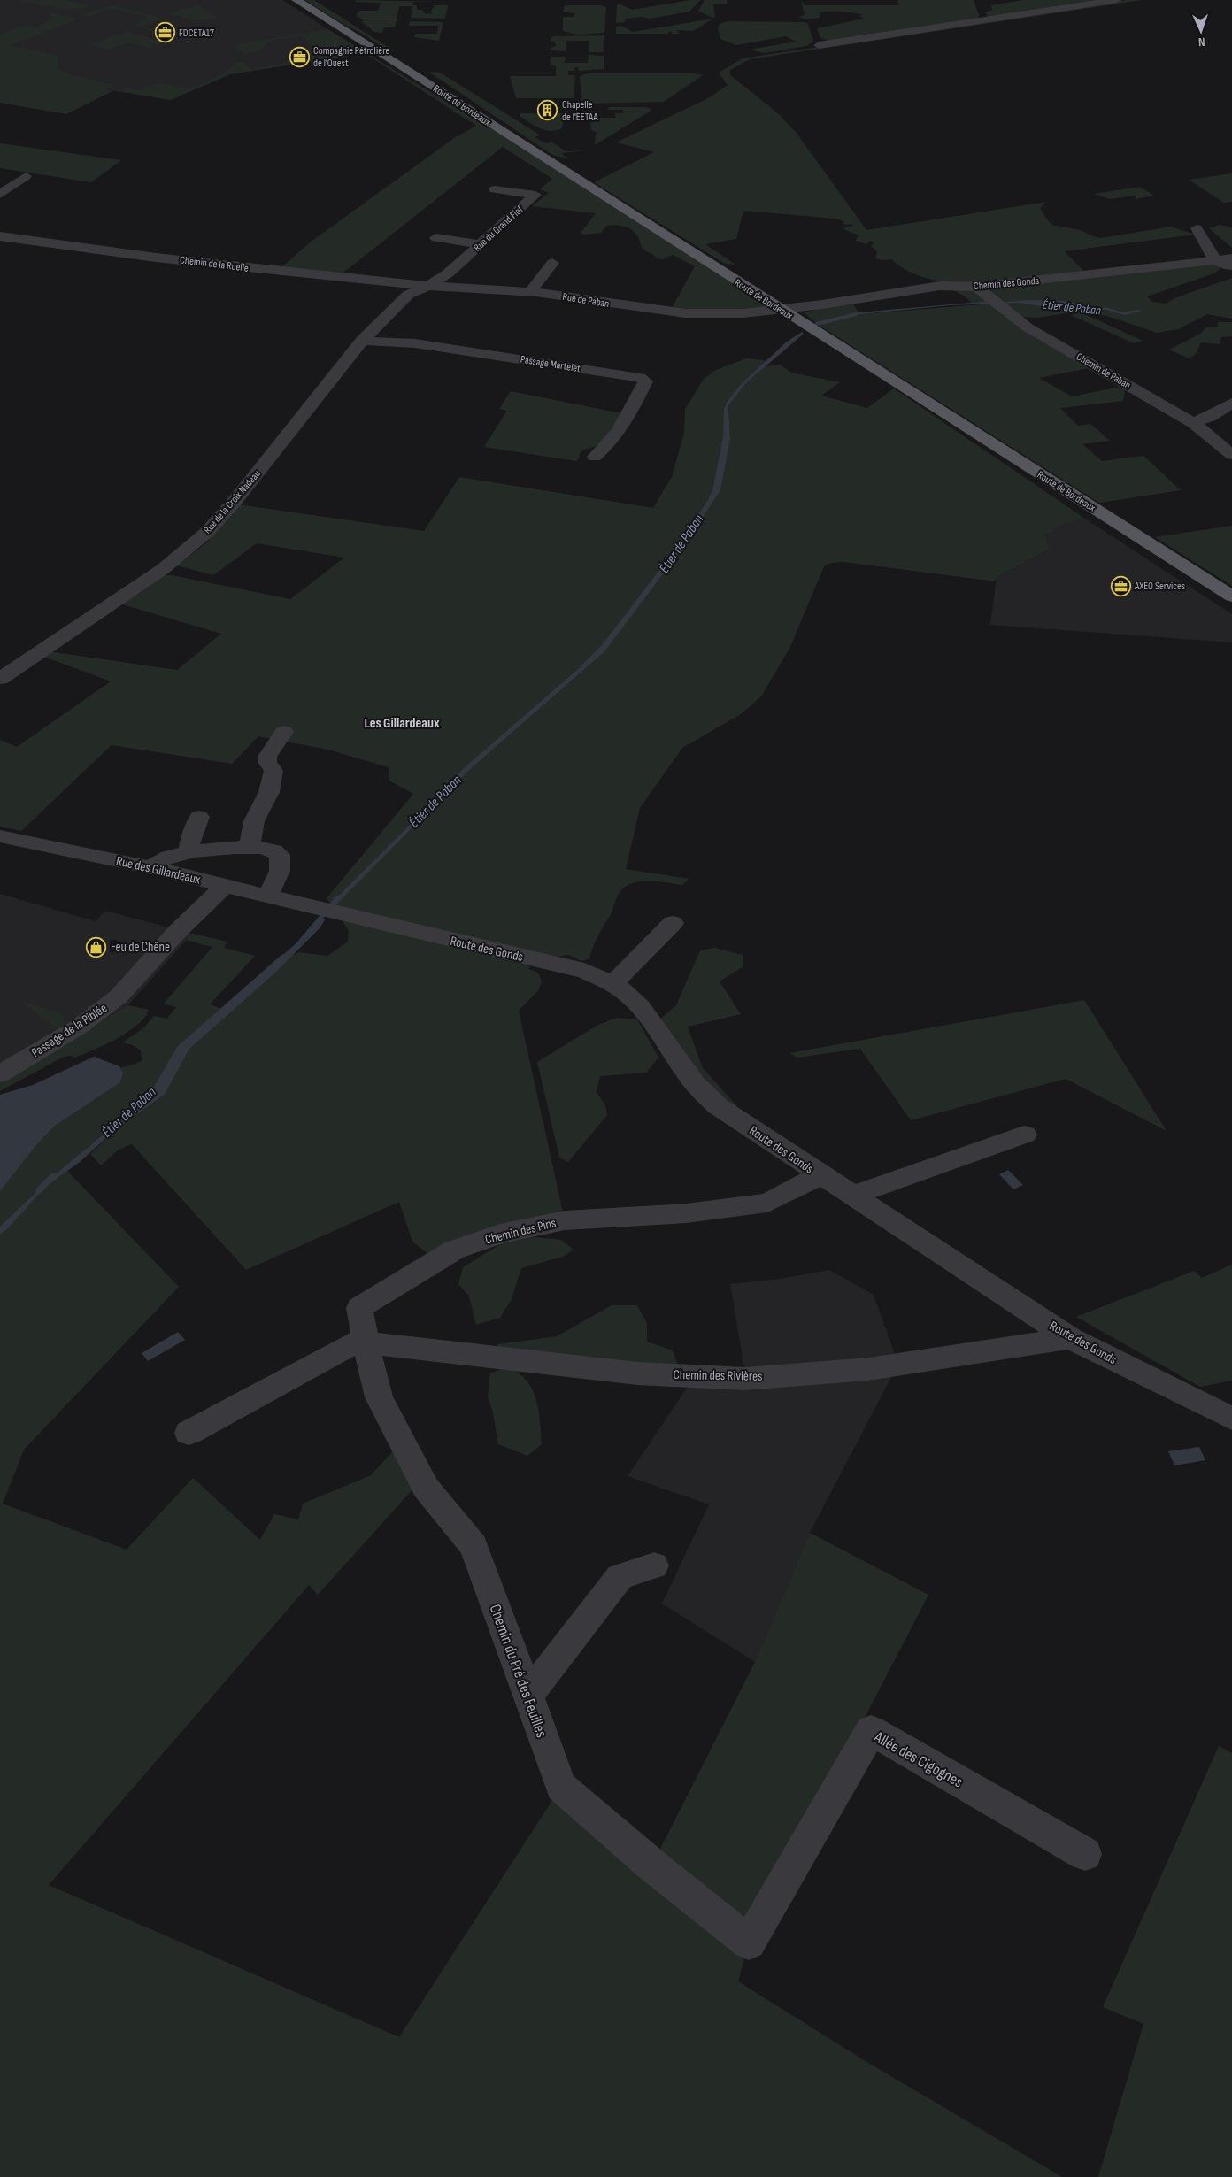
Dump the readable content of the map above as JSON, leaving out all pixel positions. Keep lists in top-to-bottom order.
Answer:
{
  "streets": {
    "main road": ["Route de Bordeaux"],
    "street": [
      "Rue du Grand Fief",
      "Chemin de la Ruelle",
      "Chemin des Gonds",
      "Rue de Paban",
      "Passage Martelet",
      "Chemin de Paban",
      "Rue de la Croix Nadeau",
      "Rue des Gillardeaux",
      "Route des Gonds",
      "Passage de la Piblée",
      "Chemin des Pins",
      "Chemin des Rivières",
      "Chemin du Pré des Feuilles",
      "Allée des Cigognes"
    ]
  },
  "crossings": [
    ["Route de Bordeaux", "Chemin des Gonds"],
    ["Rue du Grand Fief", "Chemin de la Ruelle"],
    ["Rue du Grand Fief", "Rue de Paban"],
    ["Rue du Grand Fief", "Rue de la Croix Nadeau"],
    ["Chemin de la Ruelle", "Rue de Paban"],
    ["Chemin de la Ruelle", "Rue de la Croix Nadeau"],
    ["Chemin des Gonds", "Rue de Paban"],
    ["Chemin des Gonds", "Chemin de Paban"],
    ["Rue de Paban", "Rue de la Croix Nadeau"],
    ["Passage Martelet", "Rue de la Croix Nadeau"],
    ["Rue des Gillardeaux", "Route des Gonds"],
    ["Rue des Gillardeaux", "Passage de la Piblée"],
    ["Route des Gonds", "Chemin des Pins"],
    ["Route des Gonds", "Chemin des Rivières"],
    ["Chemin des Pins", "Chemin des Rivières"],
    ["Chemin des Pins", "Chemin du Pré des Feuilles"],
    ["Chemin des Rivières", "Chemin du Pré des Feuilles"],
    ["Chemin du Pré des Feuilles", "Allée des Cigognes"]
  ],
  "districts": ["Les Gillardeaux"],
  "water": ["Étier de Paban"],
  "places": {
    "office": ["FDCETA17", "Compagnie Pétrolière de l'Ouest", "AXEO Services"],
    "building": ["Chapelle de l'ÉETAA"],
    "shop": ["Feu de Chêne"]
  },
  "north": "bottom"
}
